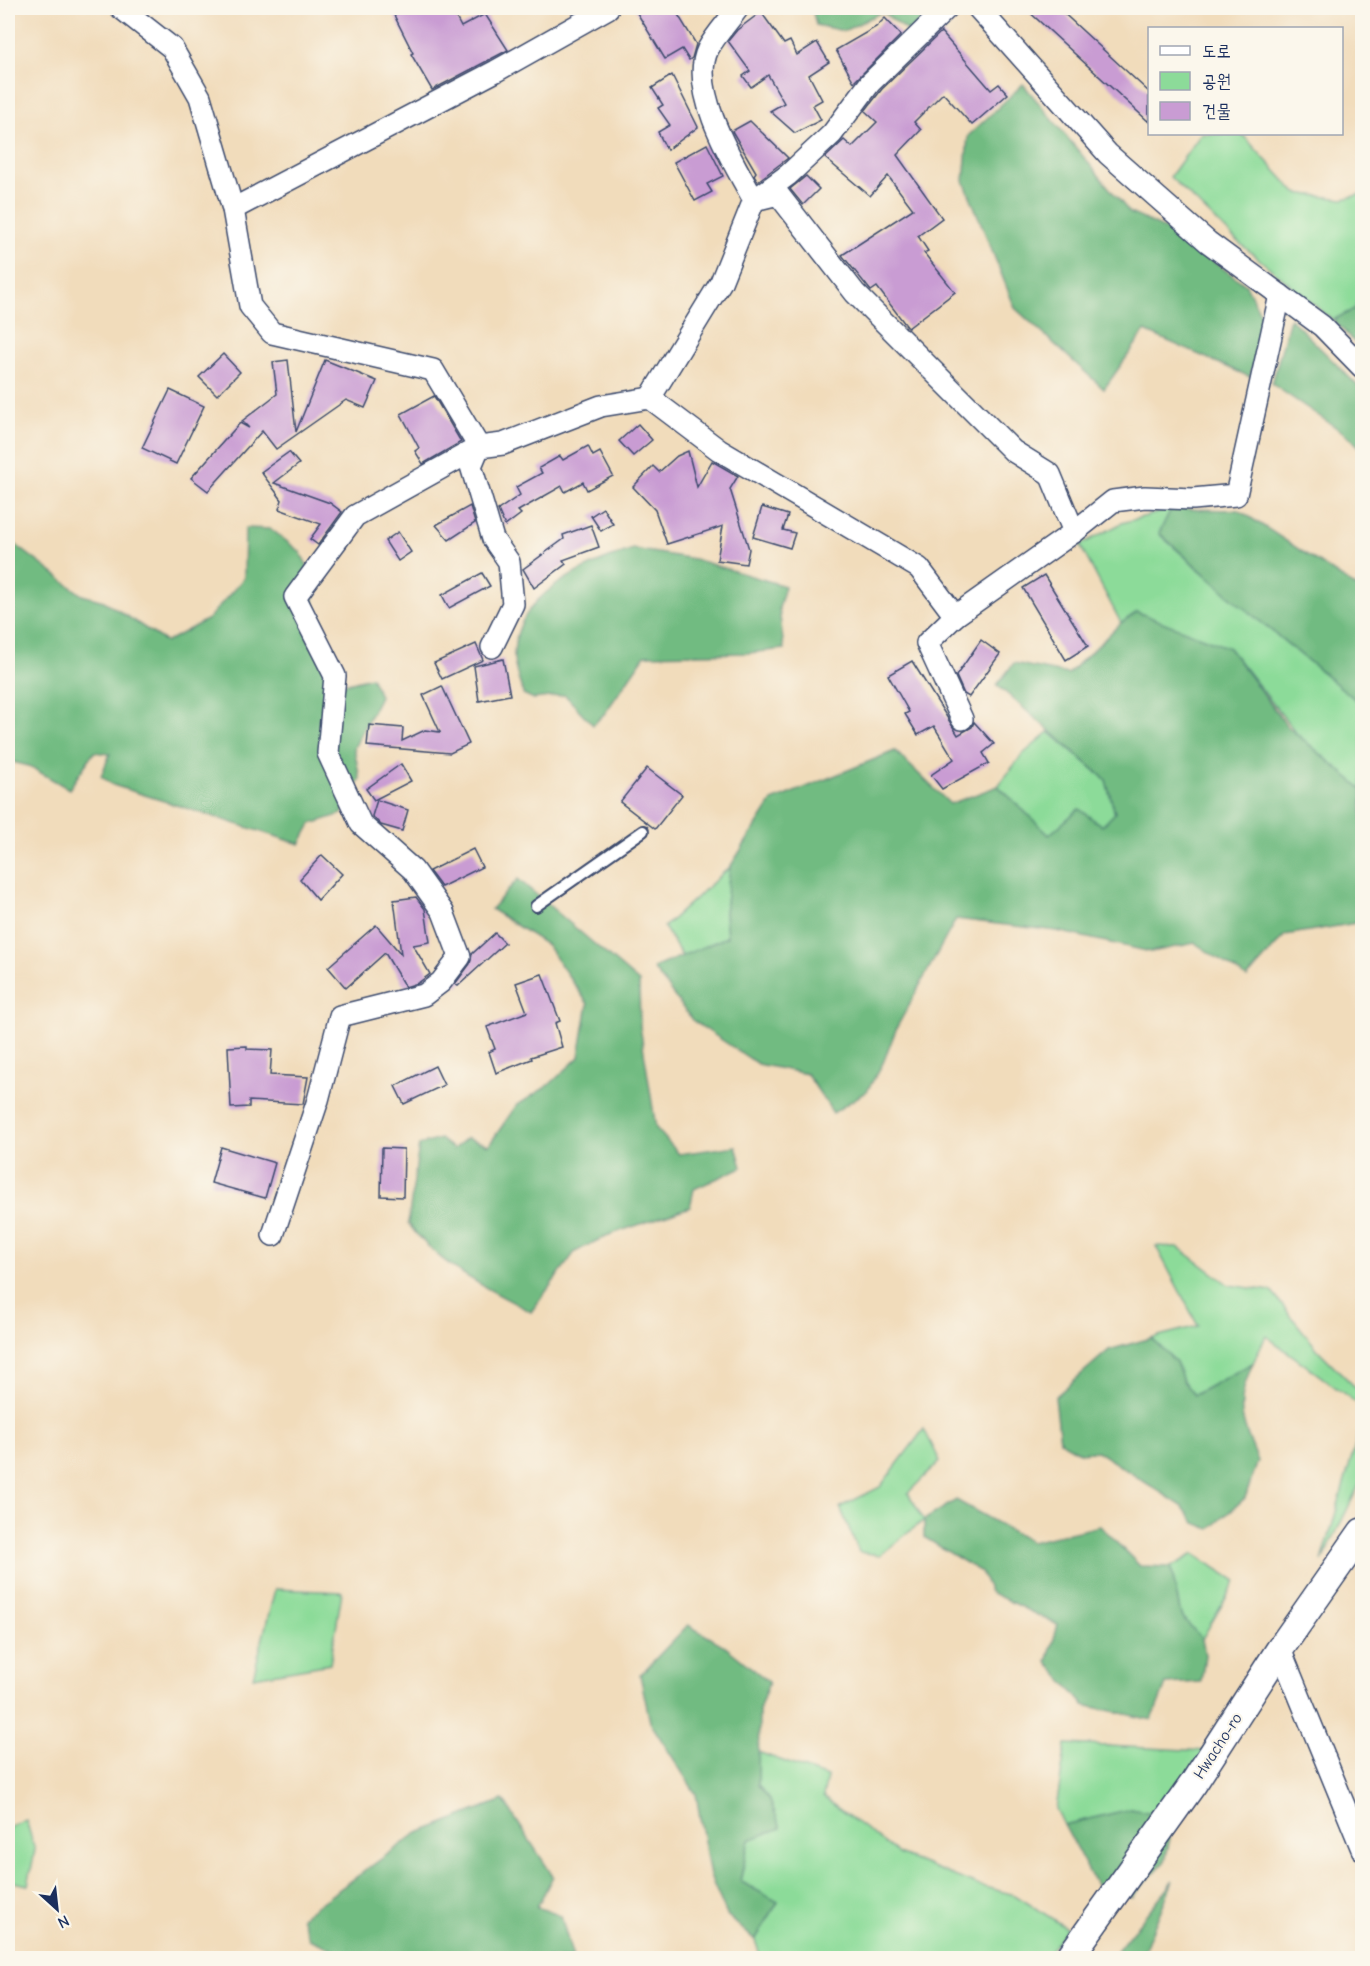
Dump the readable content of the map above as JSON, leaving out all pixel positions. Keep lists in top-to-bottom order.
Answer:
{
  "streets": {
    "street": ["Hwacho-ro"]
  },
  "legend": ["도로", "공원", "건물"],
  "north": "bottom right"
}
